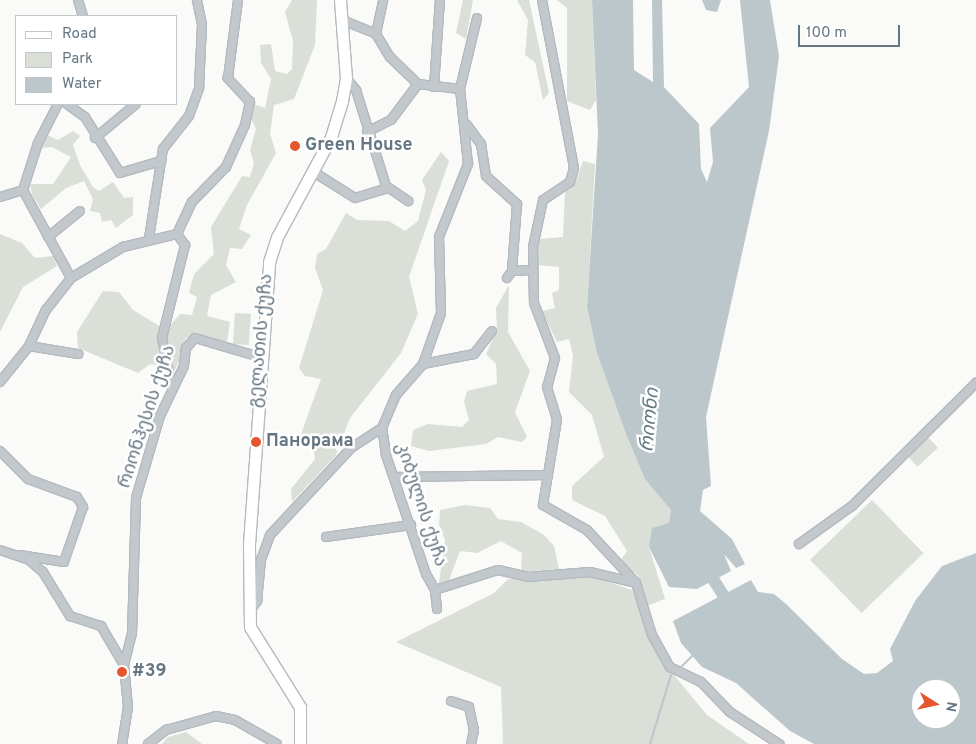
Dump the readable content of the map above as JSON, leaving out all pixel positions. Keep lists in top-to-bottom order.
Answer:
{
  "streets": {
    "main road": ["გელათის ქუჩა"],
    "street": ["რიონჰესის ქუჩა", "კიბულის ქუჩა"]
  },
  "crossings": [
    ["გელათის ქუჩა", "რიონჰესის ქუჩა"]
  ],
  "water": ["რიონი"],
  "places": ["Green House", "Панорама", "#39"],
  "legend": ["Road", "Park", "Water"],
  "scale_bar": "100 m",
  "north": "right"
}
